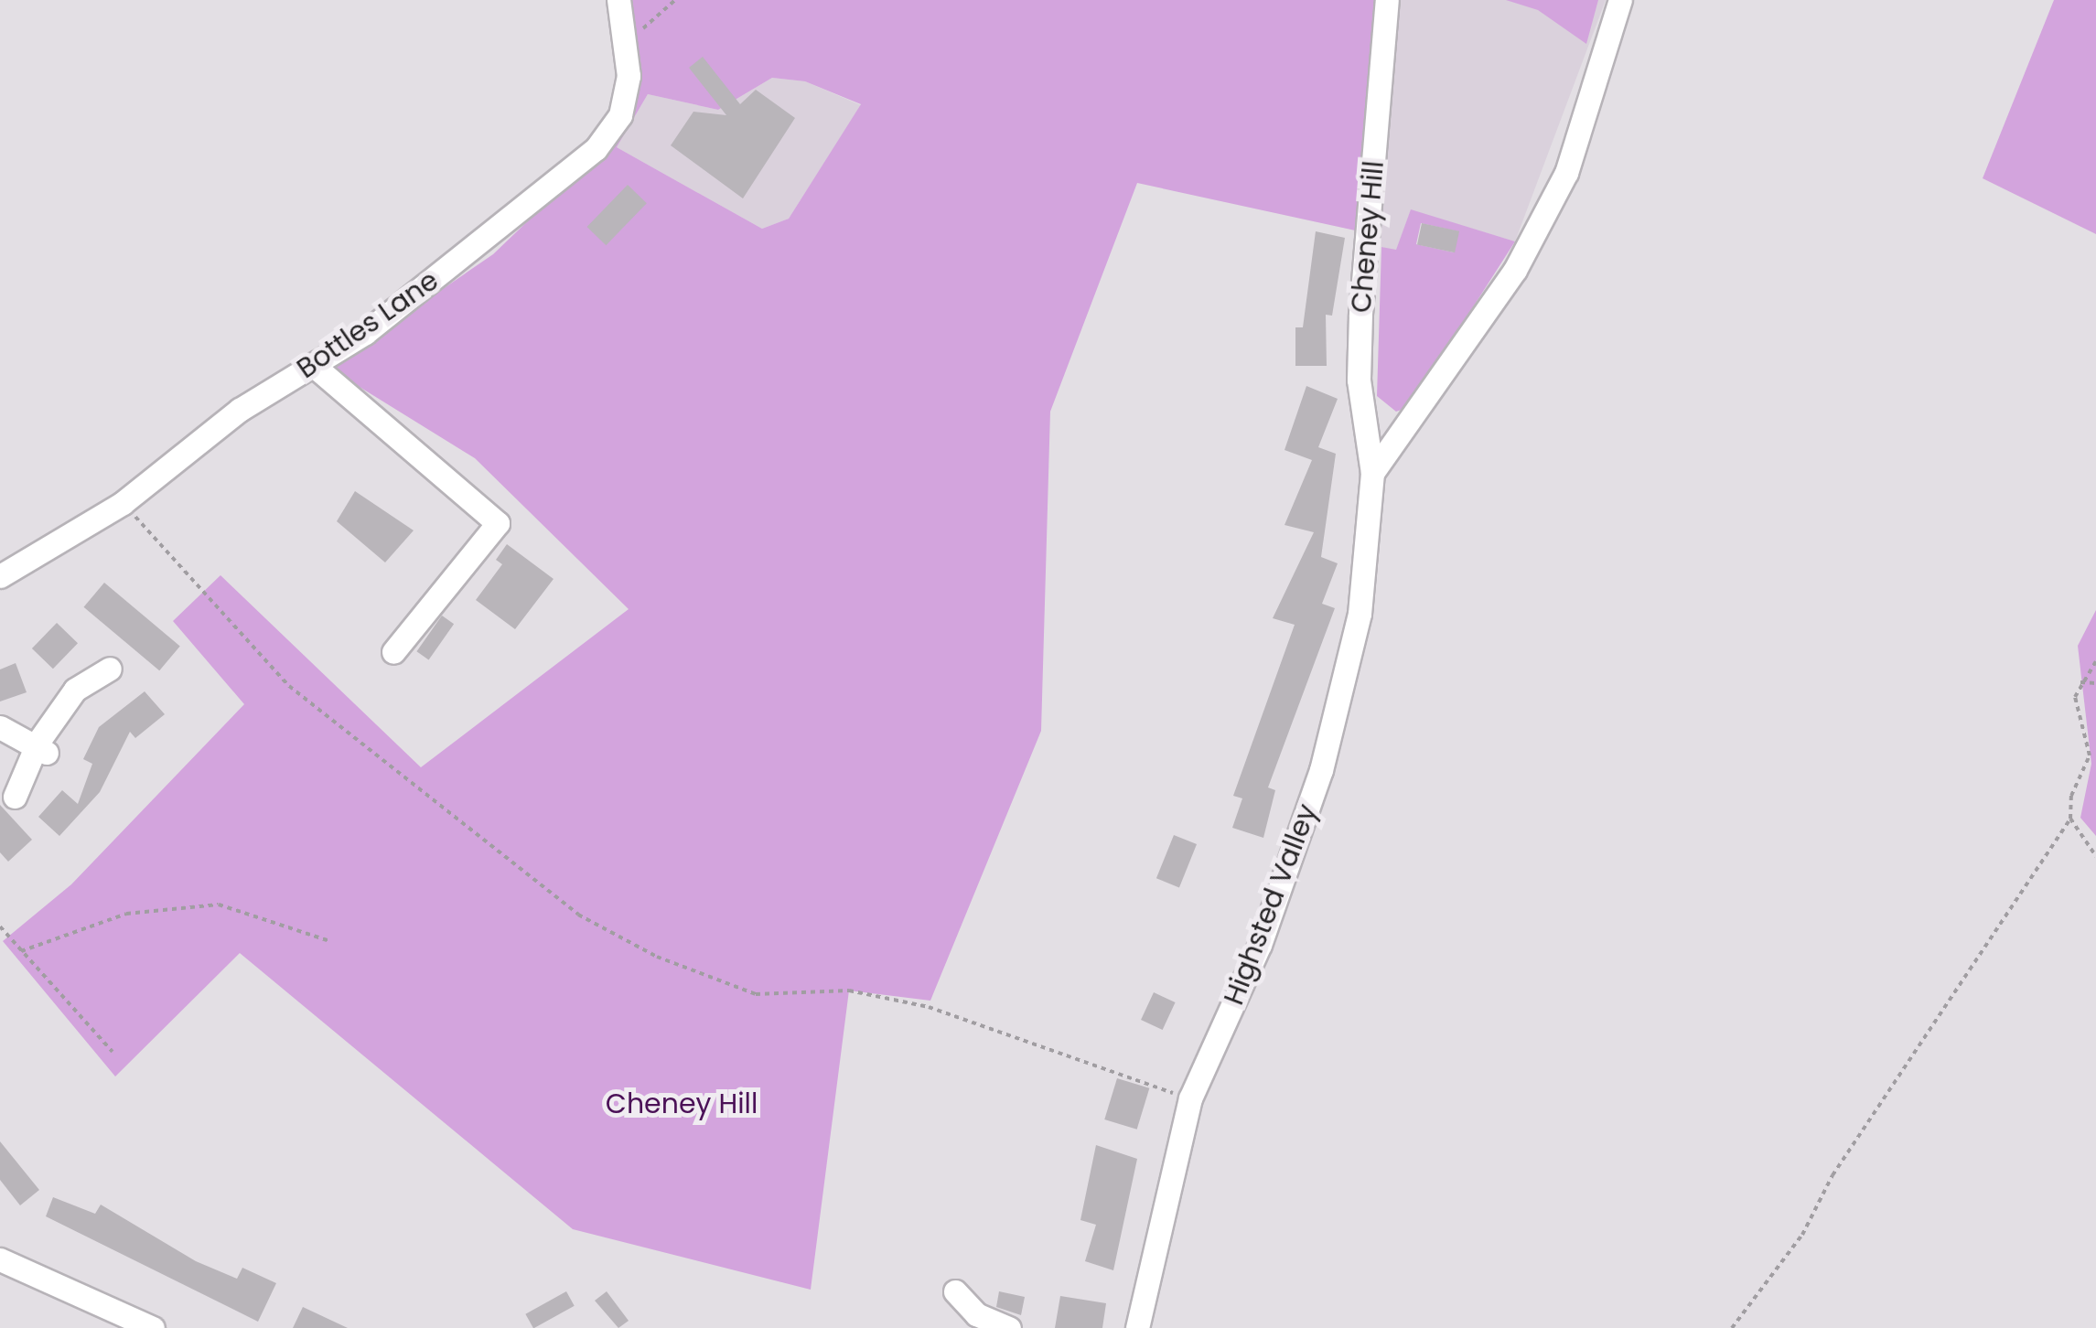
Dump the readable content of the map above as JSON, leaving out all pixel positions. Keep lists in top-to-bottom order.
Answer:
{
  "streets": {
    "street": ["Cheney Hill", "Bottles Lane", "Highsted Valley"]
  },
  "crossings": [
    ["Cheney Hill", "Highsted Valley"]
  ],
  "parks": ["Cheney Hill"]
}
